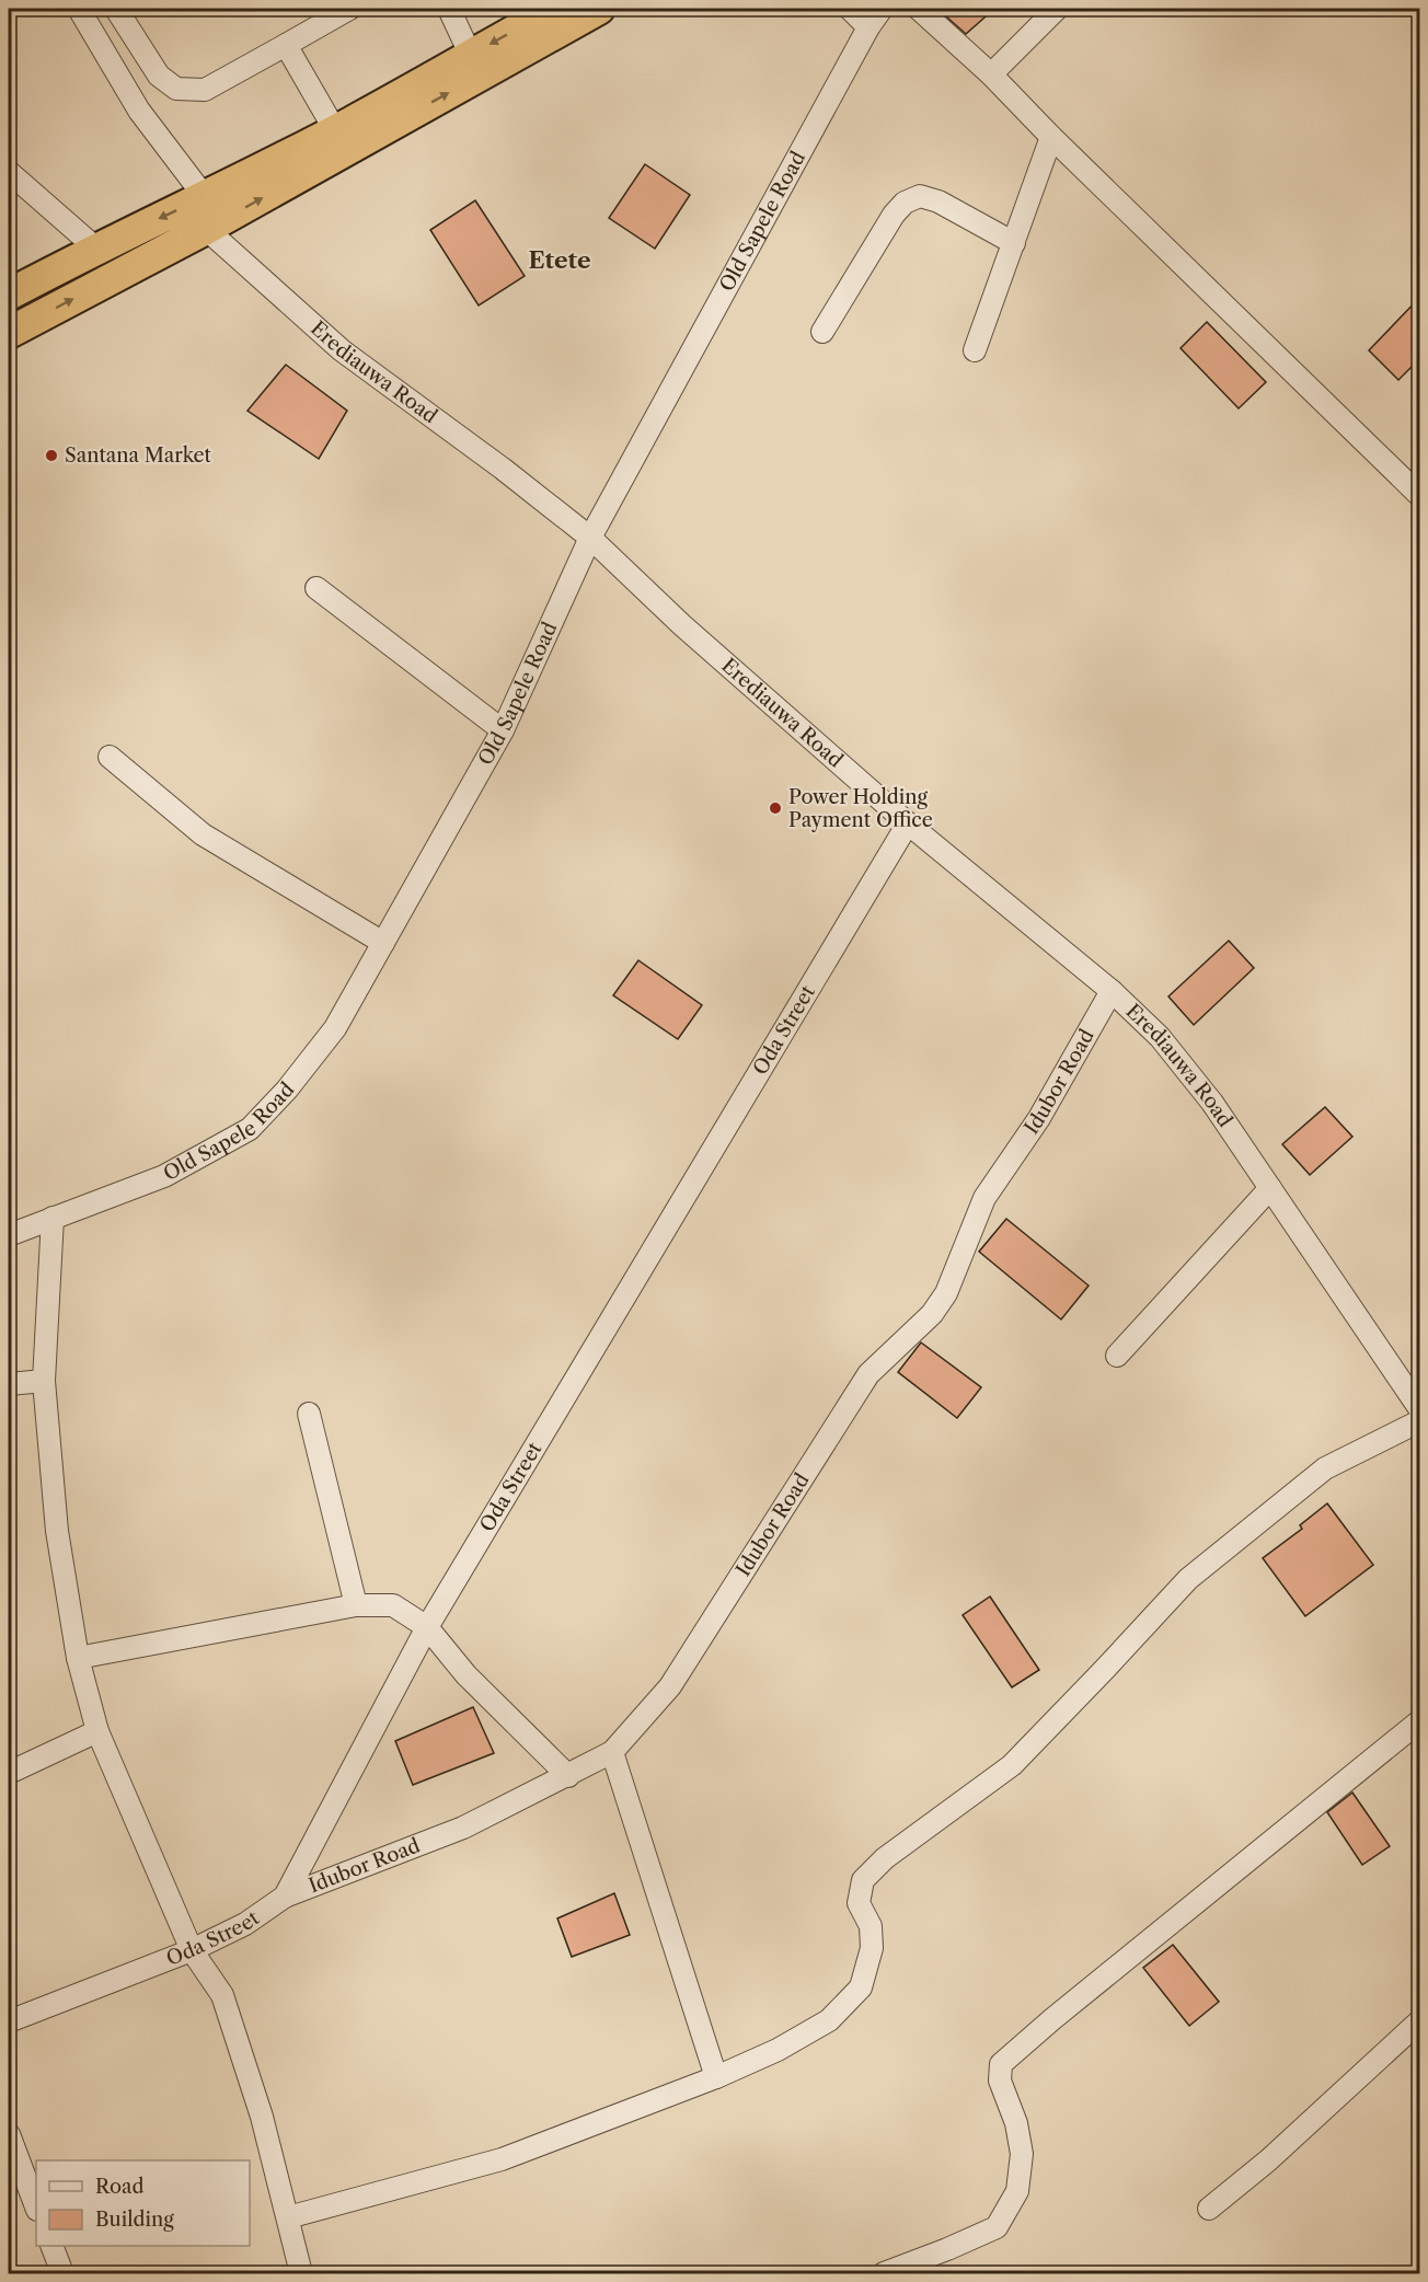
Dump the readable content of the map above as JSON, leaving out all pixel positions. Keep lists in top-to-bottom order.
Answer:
{
  "streets": {
    "street": [
      "Old Sapele Road",
      "Erediauwa Road",
      "Oda Street",
      "Idubor Road"
    ]
  },
  "crossings": [
    ["Old Sapele Road", "Erediauwa Road"],
    ["Erediauwa Road", "Oda Street"],
    ["Erediauwa Road", "Idubor Road"],
    ["Oda Street", "Idubor Road"]
  ],
  "districts": ["Etete"],
  "places": ["Santana Market", "Power Holding Payment Office"],
  "legend": ["Road", "Building"]
}
